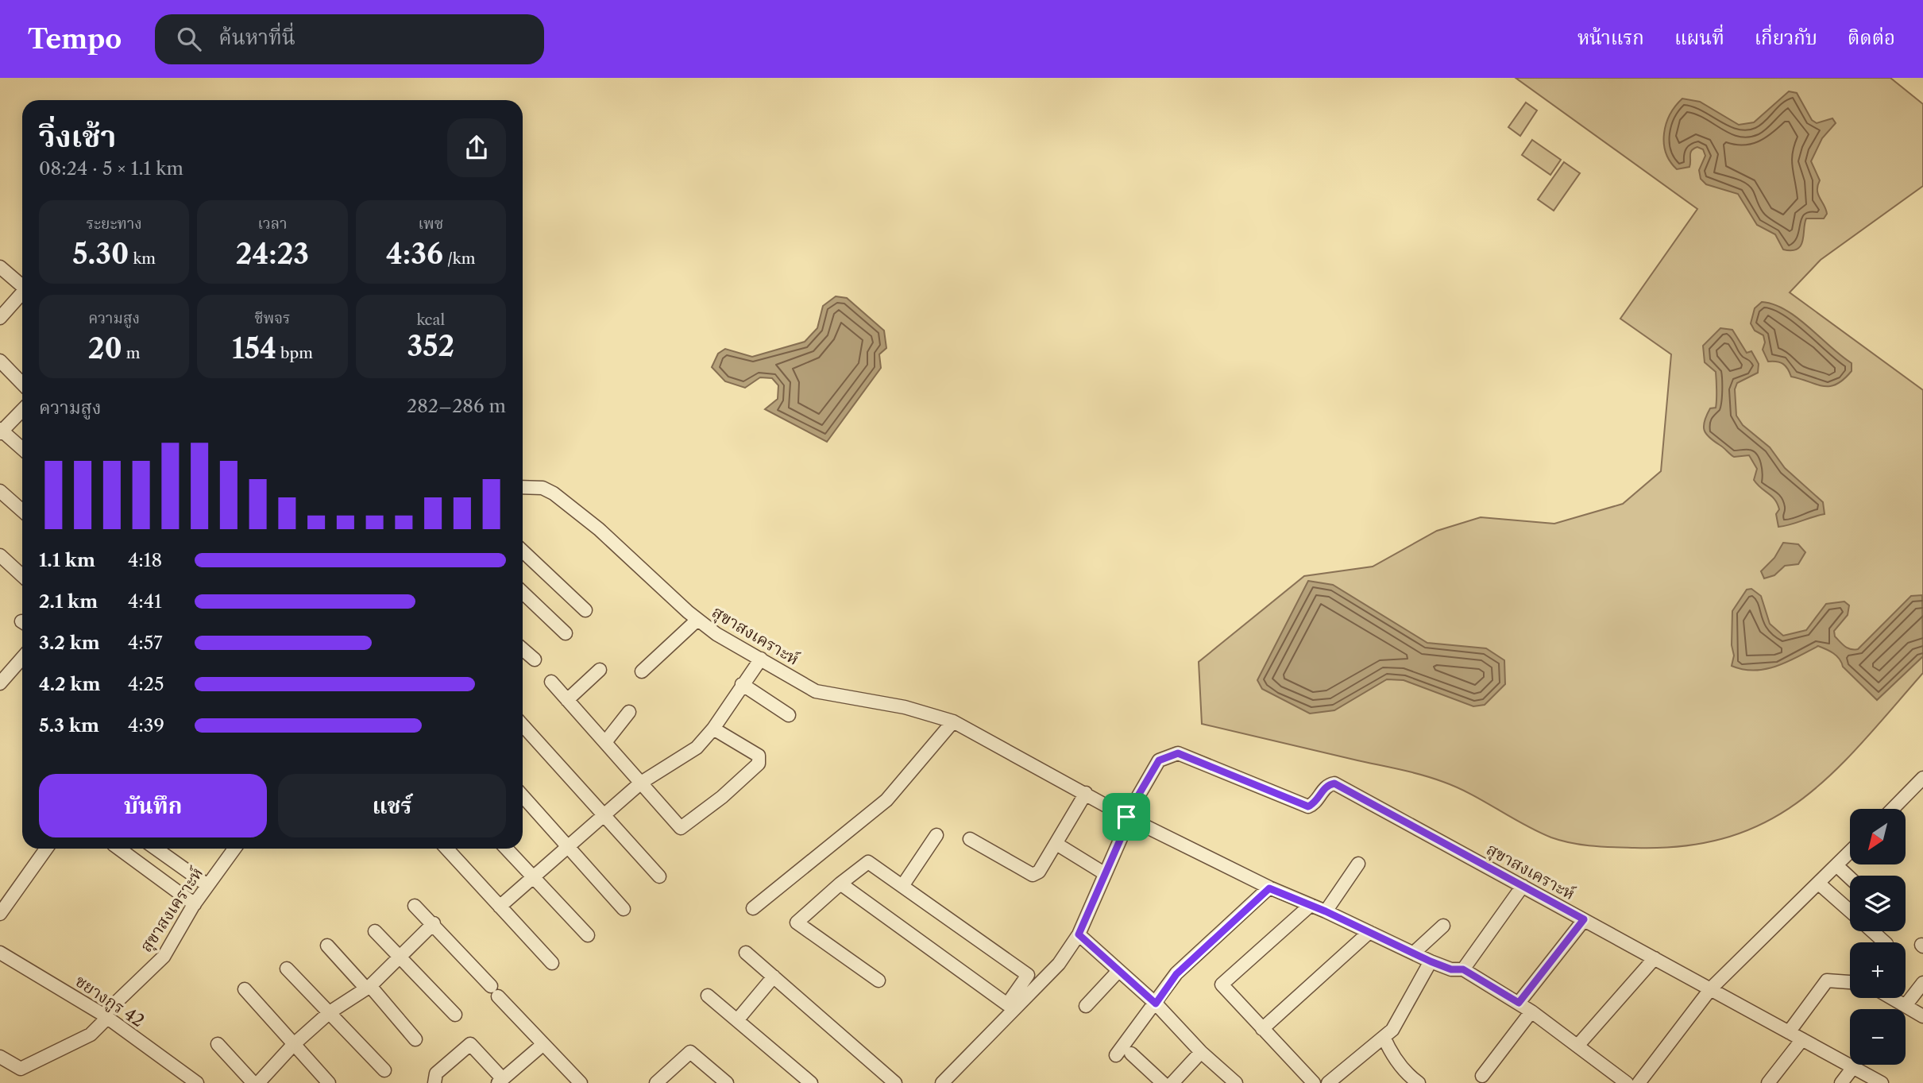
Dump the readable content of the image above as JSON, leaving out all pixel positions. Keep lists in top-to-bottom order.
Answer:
{
  "streets": {
    "street": ["สุขาสงเคราะห์", "ชยางกูร 42"]
  },
  "crossings": [
    ["สุขาสงเคราะห์", "ชยางกูร 42"]
  ],
  "north": "bottom left",
  "page": {
    "header": "Tempo",
    "search": "ค้นหาที่นี่",
    "nav": [
      "หน้าแรก",
      "แผนที่",
      "เกี่ยวกับ",
      "ติดต่อ"
    ],
    "heading": ["วิ่งเช้า", "08:24 · 5 × 1.1 km"],
    "stats": [
      ["ระยะทาง", "5.30 km"],
      ["เวลา", "24:23"],
      ["เพซ", "4:36 /km"],
      ["ความสูง", "20 m"],
      ["ชีพจร", "154 bpm"],
      ["kcal", "352"]
    ],
    "chart": ["ความสูง", "282–286 m"],
    "list": [
      {
        "name": "1.1 km",
        "note": "4:18"
      },
      {
        "name": "2.1 km",
        "note": "4:41"
      },
      {
        "name": "3.2 km",
        "note": "4:57"
      },
      {
        "name": "4.2 km",
        "note": "4:25"
      },
      {
        "name": "5.3 km",
        "note": "4:39"
      }
    ],
    "buttons": ["บันทึก", "แชร์"],
    "map_buttons": ["+", "−"]
  }
}
